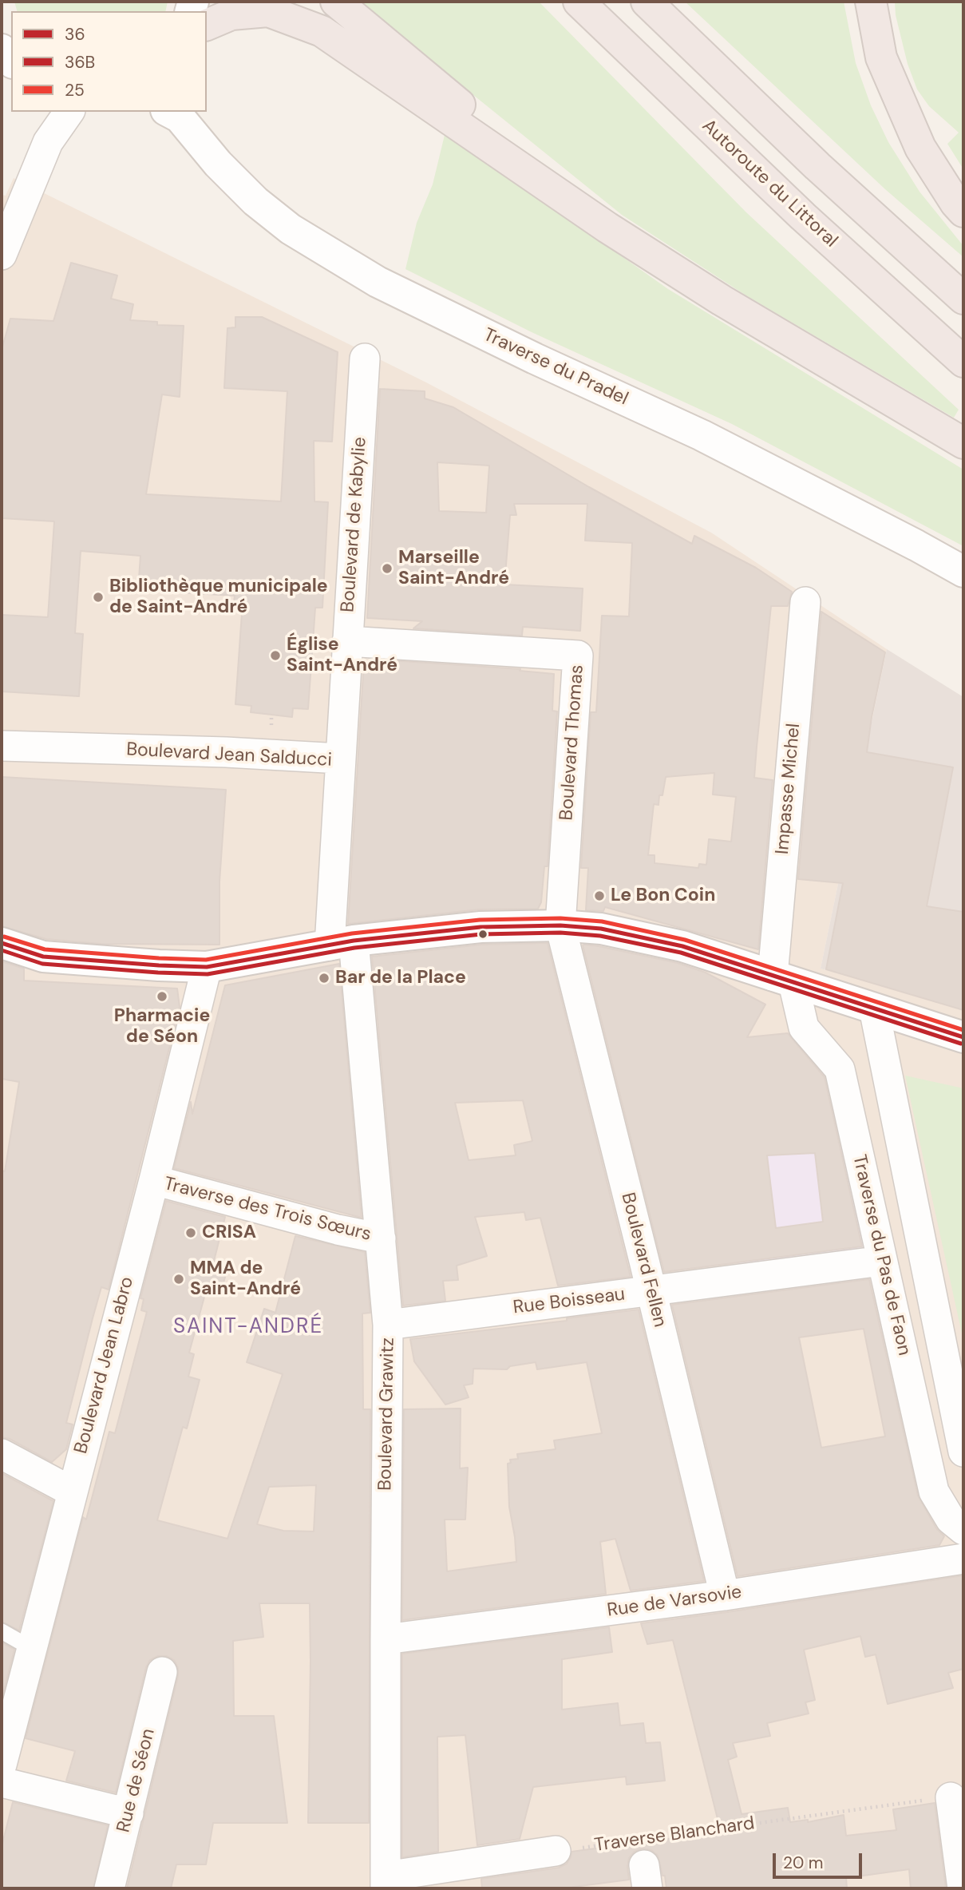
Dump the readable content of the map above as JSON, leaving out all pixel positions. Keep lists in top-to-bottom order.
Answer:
{
  "streets": {
    "highway": ["Autoroute du Littoral"],
    "street": [
      "Traverse du Pradel",
      "Boulevard de Kabylie",
      "Boulevard Thomas",
      "Boulevard Jean Salducci",
      "Impasse Michel",
      "Traverse des Trois Sœurs",
      "Traverse du Pas de Faon",
      "Boulevard Fellen",
      "Rue Boisseau",
      "Boulevard Jean Labro",
      "Boulevard Grawitz",
      "Rue de Varsovie",
      "Rue de Séon"
    ],
    "path": ["Traverse Blanchard"]
  },
  "crossings": [
    ["Boulevard de Kabylie", "Boulevard Thomas"],
    ["Boulevard de Kabylie", "Boulevard Jean Salducci"],
    ["Boulevard Thomas", "Boulevard Fellen"],
    ["Boulevard Jean Salducci", "Boulevard Grawitz"],
    ["Impasse Michel", "Traverse du Pas de Faon"],
    ["Traverse des Trois Sœurs", "Boulevard Jean Labro"],
    ["Traverse des Trois Sœurs", "Boulevard Grawitz"],
    ["Traverse du Pas de Faon", "Rue Boisseau"],
    ["Boulevard Fellen", "Rue Boisseau"],
    ["Boulevard Fellen", "Rue de Varsovie"],
    ["Rue Boisseau", "Boulevard Grawitz"],
    ["Boulevard Grawitz", "Rue de Varsovie"]
  ],
  "districts": ["SAINT-ANDRÉ"],
  "places": [
    "Marseille Saint-André",
    "Bibliothèque municipale de Saint-André",
    "Église Saint-André",
    "Le Bon Coin",
    "Bar de la Place",
    "Pharmacie de Séon",
    "CRISA",
    "MMA de Saint-André"
  ],
  "lines": ["transit line 25", "transit line 36", "transit line 36B"],
  "legend": ["36", "36B", "25"],
  "scale_bar": "20 m"
}
